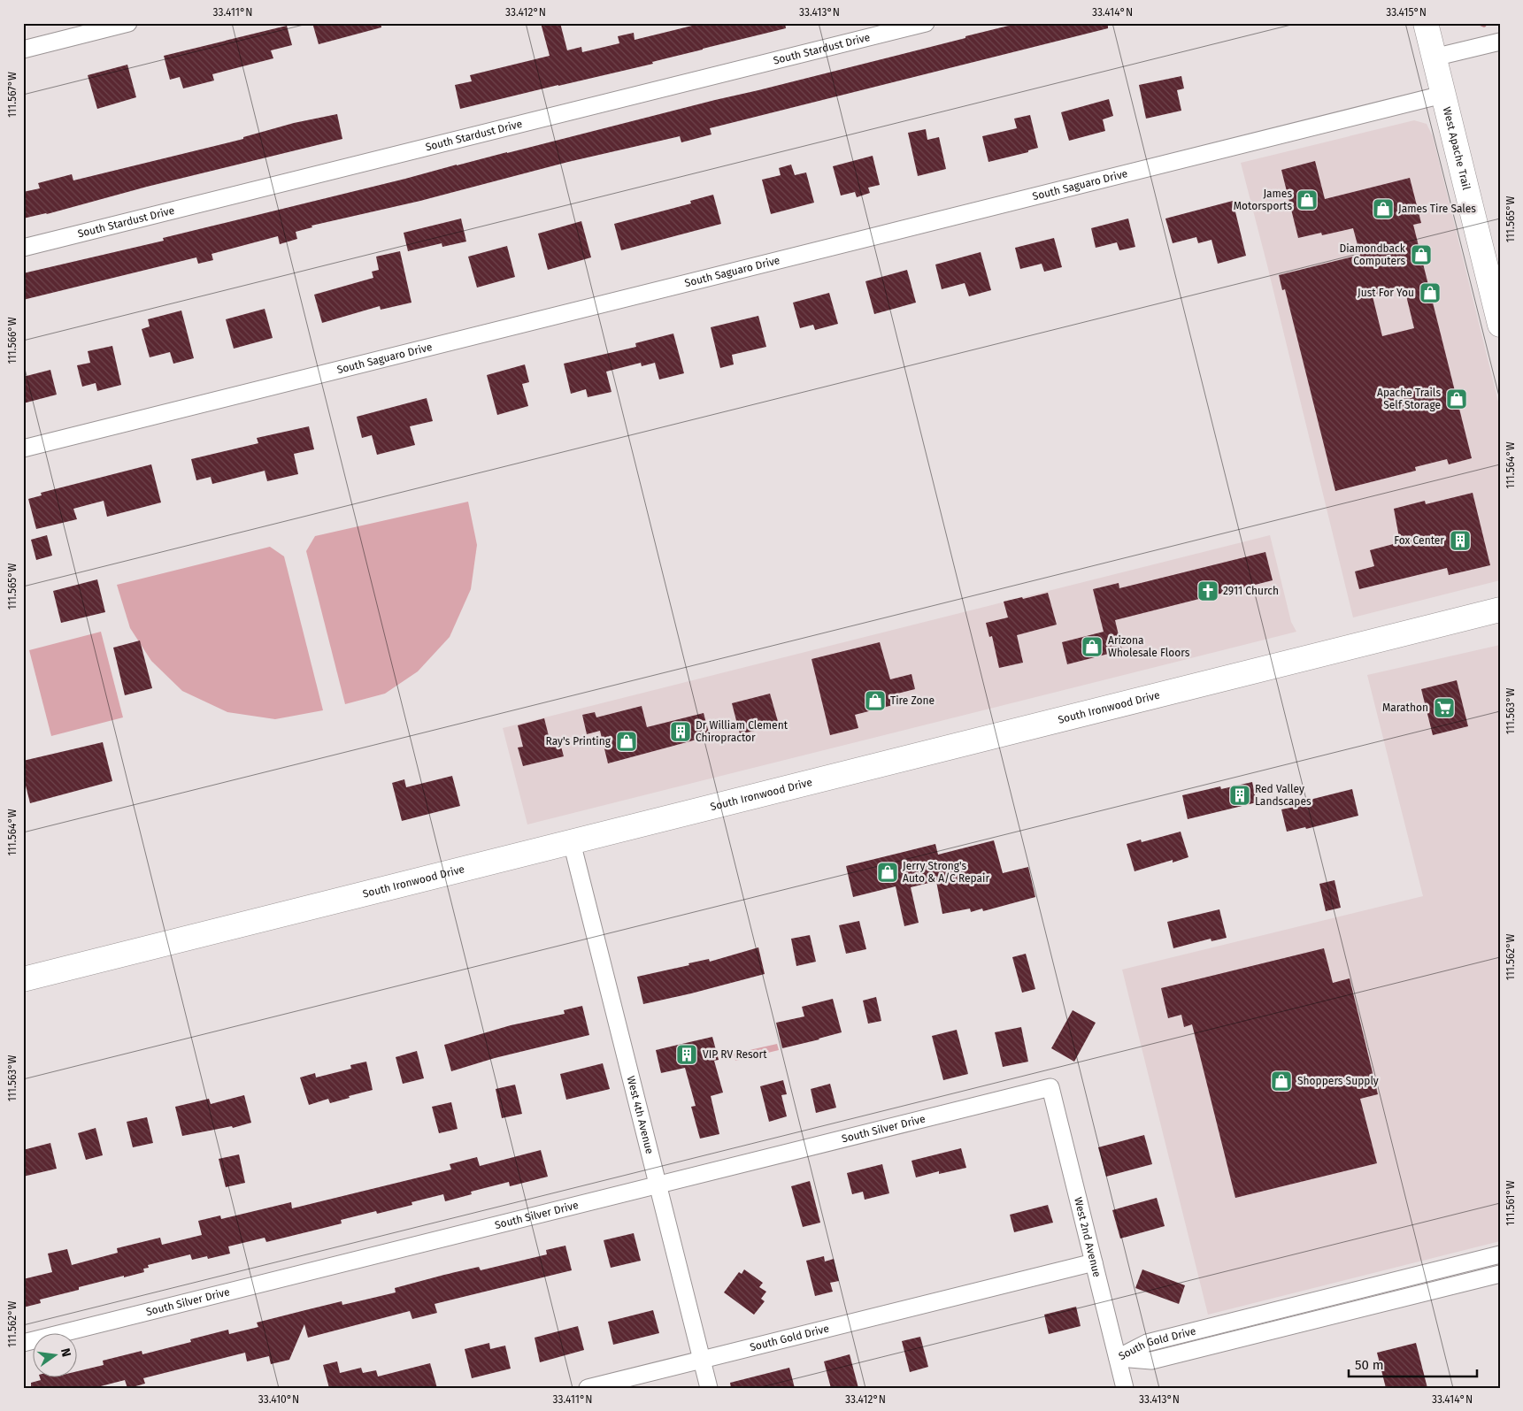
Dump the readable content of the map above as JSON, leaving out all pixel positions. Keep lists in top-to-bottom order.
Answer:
{
  "streets": {
    "main road": ["West Apache Trail", "South Ironwood Drive"],
    "street": [
      "South Stardust Drive",
      "South Saguaro Drive",
      "West 4th Avenue",
      "South Silver Drive",
      "West 2nd Avenue",
      "South Gold Drive"
    ]
  },
  "crossings": [
    ["West Apache Trail", "South Saguaro Drive"],
    ["South Ironwood Drive", "West 4th Avenue"],
    ["West 4th Avenue", "South Silver Drive"],
    ["West 4th Avenue", "South Gold Drive"],
    ["South Silver Drive", "West 2nd Avenue"],
    ["West 2nd Avenue", "South Gold Drive"]
  ],
  "places": {
    "shop": [
      "James Motorsports",
      "James Tire Sales",
      "Diamondback Computers",
      "Just For You",
      "Apache Trails Self Storage",
      "Arizona Wholesale Floors",
      "Tire Zone",
      "Ray's Printing",
      "Jerry Strong's Auto & A/C Repair",
      "Shoppers Supply"
    ],
    "building": [
      "Fox Center",
      "Dr William Clement Chiropractor",
      "Red Valley Landscapes",
      "VIP RV Resort"
    ],
    "church": ["2911 Church"],
    "supermarket": ["Marathon"]
  },
  "scale_bar": "50 m",
  "north": "right",
  "coordinates": [
    "33.411°N",
    "33.412°N",
    "33.413°N",
    "33.414°N",
    "33.415°N",
    "111.567°W",
    "111.565°W",
    "111.566°W",
    "111.564°W",
    "111.563°W",
    "111.562°W",
    "111.561°W",
    "33.410°N"
  ]
}
